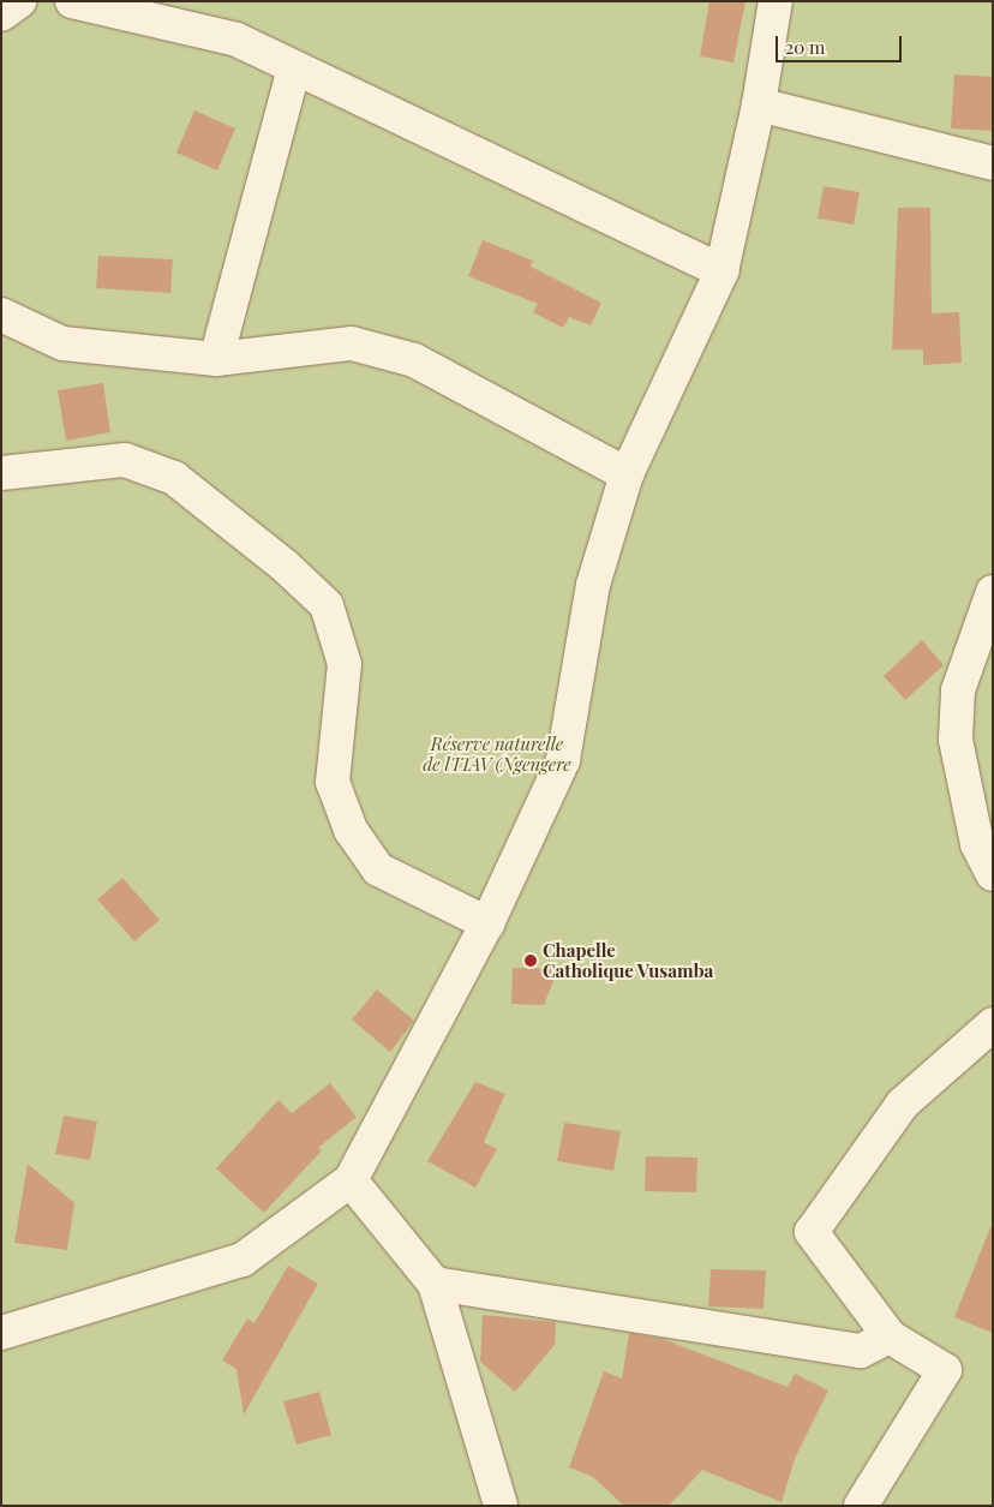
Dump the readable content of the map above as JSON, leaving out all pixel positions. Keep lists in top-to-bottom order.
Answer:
{
  "parks": ["Réserve naturelle de l'ITAV (Ngengere"],
  "places": ["Chapelle Catholique Vusamba"],
  "scale_bar": "20 m"
}
